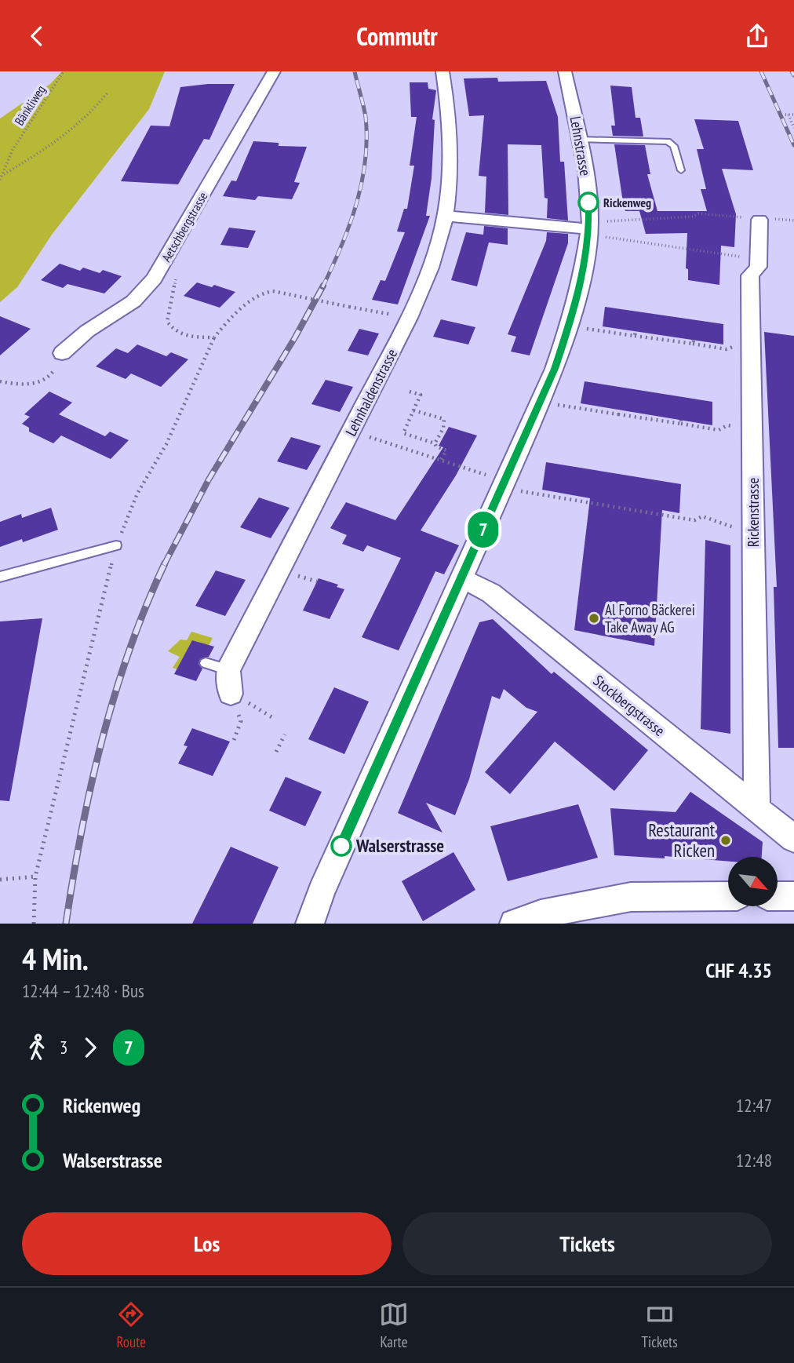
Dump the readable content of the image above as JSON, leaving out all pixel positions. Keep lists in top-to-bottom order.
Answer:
{
  "streets": {
    "street": [
      "Lehnstrasse",
      "Aetschbergstrasse",
      "Lehnhaldenstrasse",
      "Rickenstrasse",
      "Stockbergstrasse"
    ],
    "path": ["Bänkliweg"]
  },
  "crossings": [
    ["Lehnstrasse", "Stockbergstrasse"],
    ["Rickenstrasse", "Stockbergstrasse"]
  ],
  "places": [
    "Rickenweg",
    "Al Forno Bäckerei Take Away AG",
    "Restaurant Ricken",
    "Walserstrasse"
  ],
  "lines": ["bus line 7"],
  "north": "bottom right",
  "page": {
    "header": "Commutr",
    "on_map": "7",
    "heading": ["4 Min.", "12:44 – 12:48 · Bus", "CHF 4.35"],
    "legs": ["3", "7"],
    "list": [
      {
        "name": "Rickenweg",
        "value": "12:47"
      },
      {
        "name": "Walserstrasse",
        "value": "12:48"
      }
    ],
    "buttons": ["Los", "Tickets"],
    "tabs": ["Route", "Karte", "Tickets"]
  }
}
